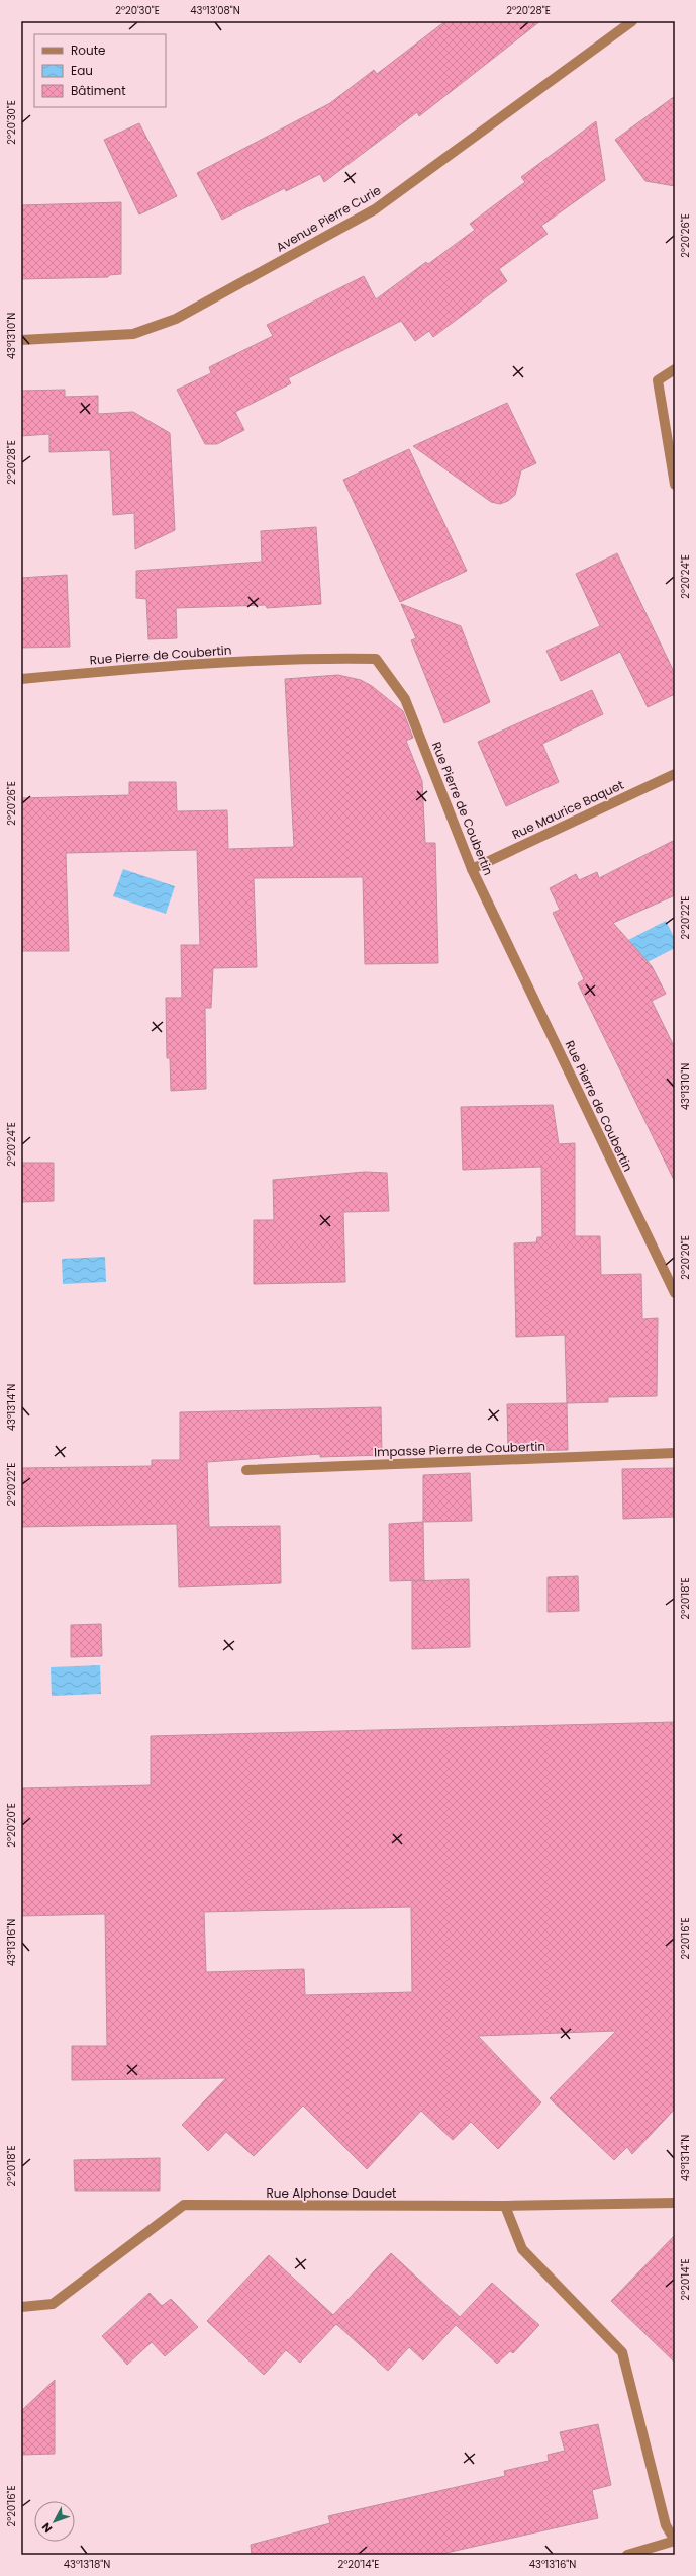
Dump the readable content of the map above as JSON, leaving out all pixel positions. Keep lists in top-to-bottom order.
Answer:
{
  "streets": {
    "street": [
      "Avenue Pierre Curie",
      "Rue Pierre de Coubertin",
      "Rue Maurice Baquet",
      "Impasse Pierre de Coubertin",
      "Rue Alphonse Daudet"
    ]
  },
  "crossings": [
    ["Rue Pierre de Coubertin", "Rue Maurice Baquet"]
  ],
  "legend": ["Route", "Eau", "Bâtiment"],
  "north": "bottom left",
  "coordinates": [
    "2°20'30\"E",
    "43°13'08\"N",
    "2°20'28\"E",
    "2°20'26\"E",
    "43°13'10\"N",
    "2°20'24\"E",
    "2°20'22\"E",
    "2°20'20\"E",
    "43°13'14\"N",
    "2°20'18\"E",
    "2°20'16\"E",
    "43°13'16\"N",
    "2°20'14\"E",
    "43°13'18\"N"
  ]
}
